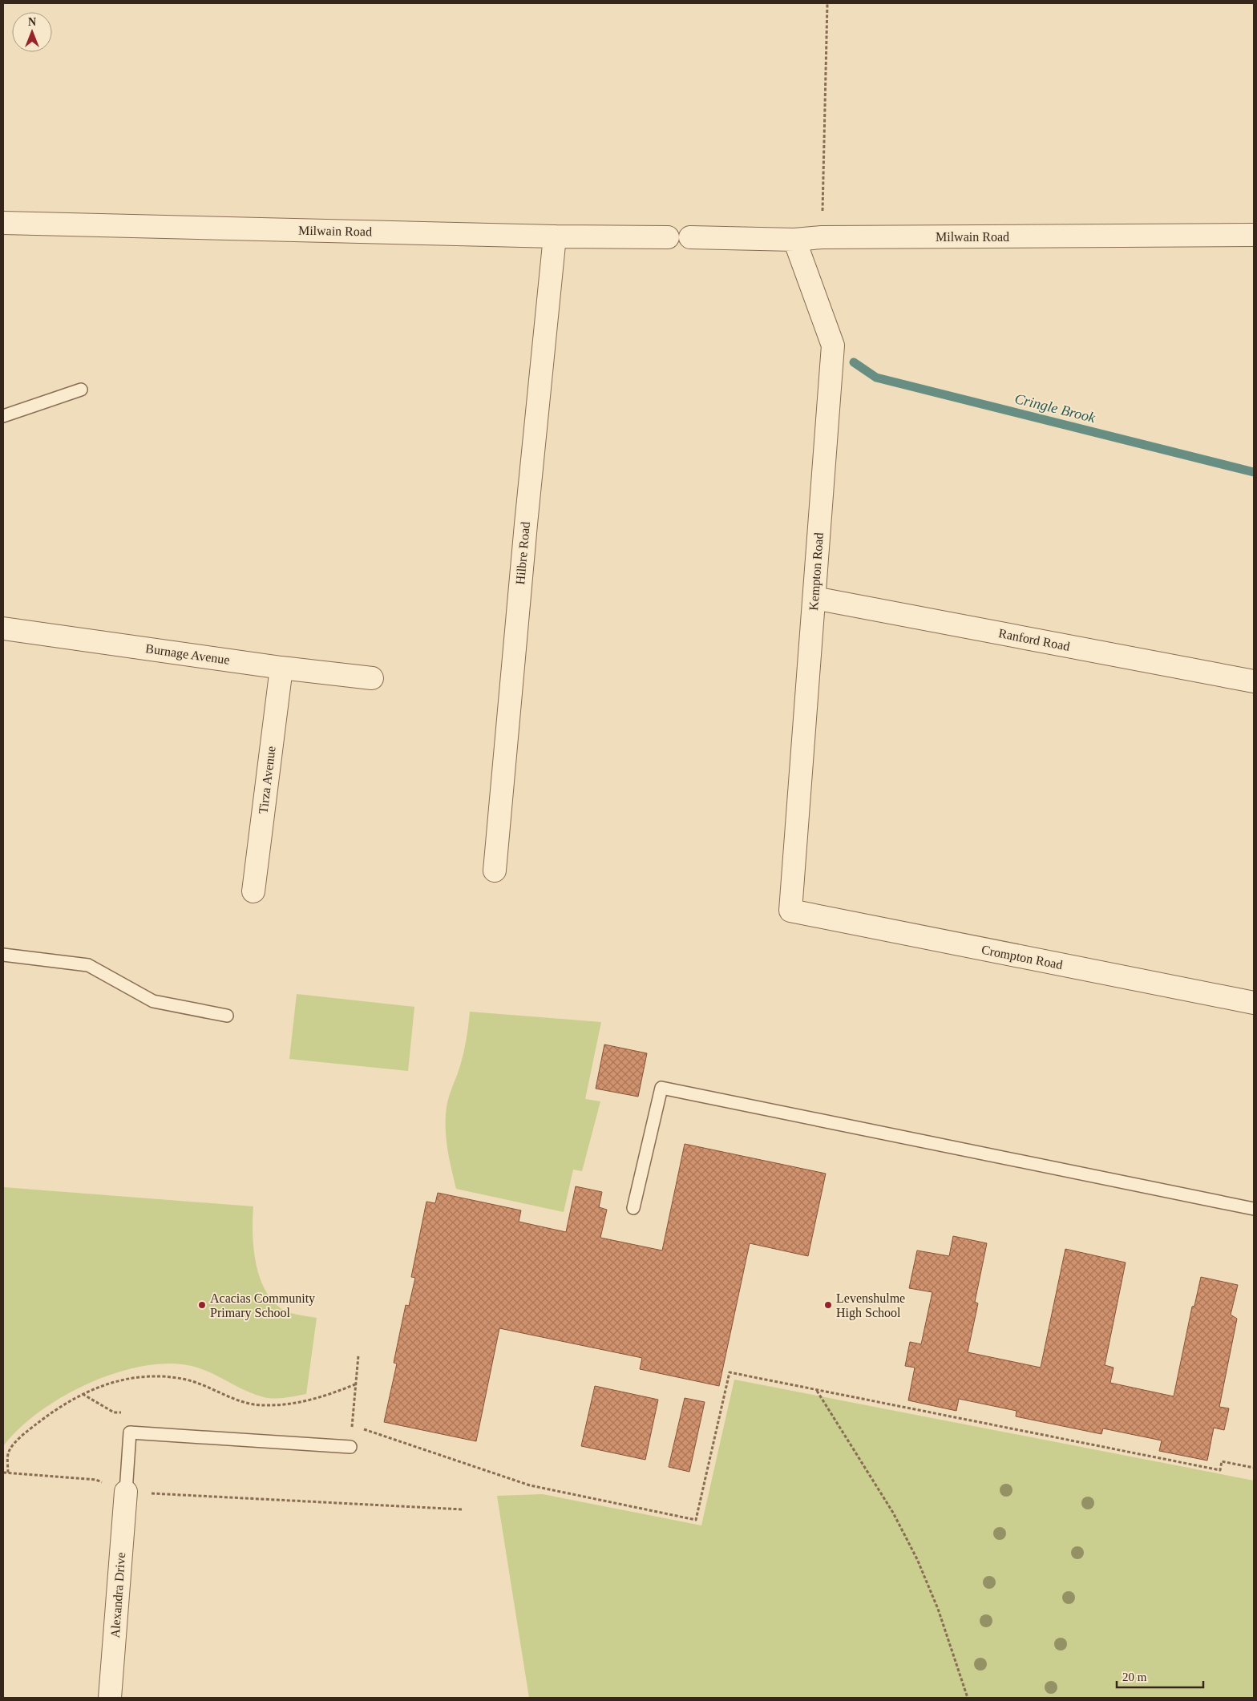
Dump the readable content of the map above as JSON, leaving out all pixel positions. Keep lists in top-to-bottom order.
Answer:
{
  "streets": {
    "street": [
      "Milwain Road",
      "Hilbre Road",
      "Kempton Road",
      "Ranford Road",
      "Burnage Avenue",
      "Tirza Avenue",
      "Crompton Road",
      "Alexandra Drive"
    ]
  },
  "crossings": [
    ["Milwain Road", "Hilbre Road"],
    ["Milwain Road", "Kempton Road"],
    ["Kempton Road", "Ranford Road"],
    ["Kempton Road", "Crompton Road"],
    ["Burnage Avenue", "Tirza Avenue"]
  ],
  "water": ["Cringle Brook"],
  "places": ["Acacias Community Primary School", "Levenshulme High School"],
  "scale_bar": "20 m",
  "north": "top"
}
